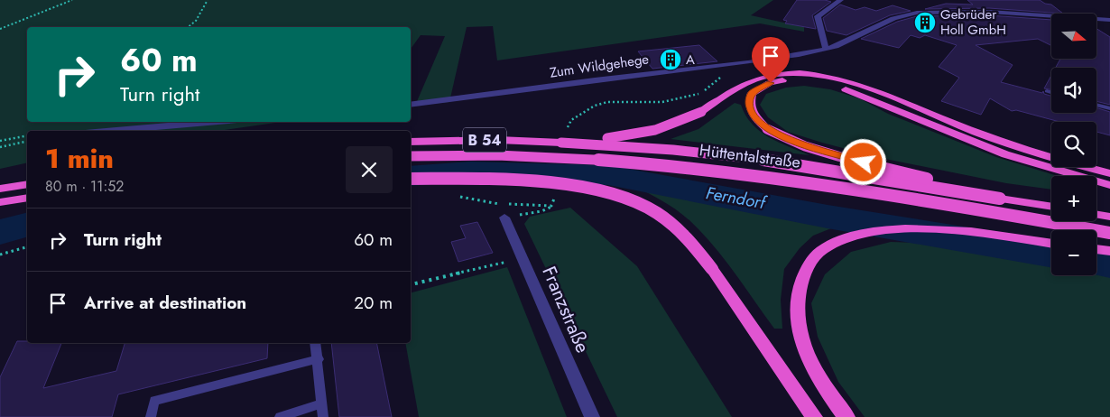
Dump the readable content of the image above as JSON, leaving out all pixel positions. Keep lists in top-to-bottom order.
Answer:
{
  "streets": {
    "highway": ["B 54", "Hüttentalstraße"],
    "street": ["Zum Wildgehege", "Franzstraße"]
  },
  "water": ["Ferndorf"],
  "places": {
    "building": ["Gebrüder Holl GmbH", "A"]
  },
  "north": "right",
  "page": {
    "map_buttons": ["+", "−"],
    "turn": ["60 m", "Turn right"],
    "heading": ["1 min", "80 m · 11:52"],
    "list": [
      {
        "name": "Turn right",
        "value": "60 m"
      },
      {
        "name": "Arrive at destination",
        "value": "20 m"
      }
    ]
  }
}
